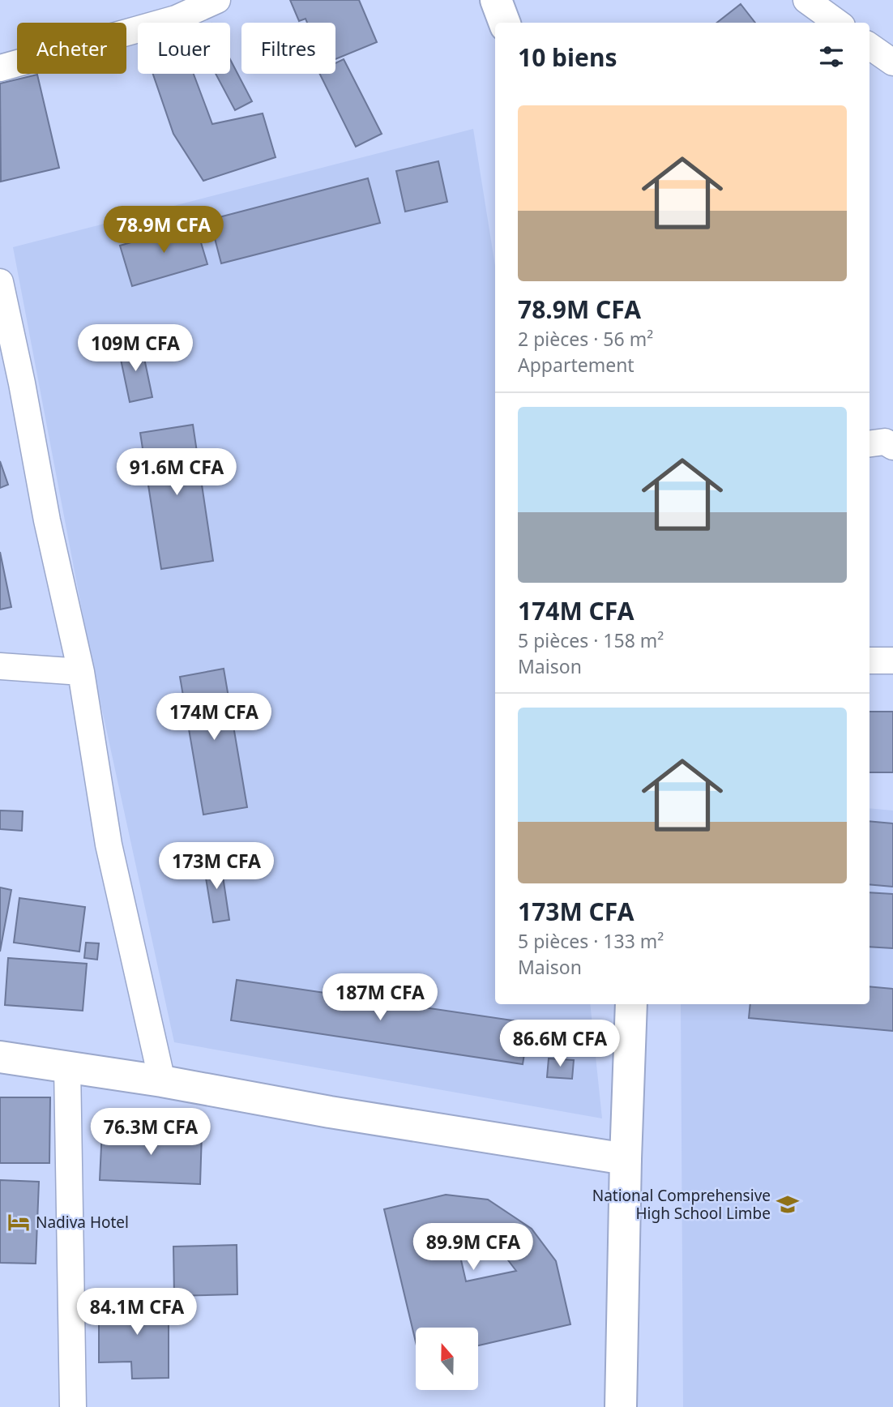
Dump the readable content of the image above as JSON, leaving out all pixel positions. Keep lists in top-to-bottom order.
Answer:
{
  "places": {
    "school or university": ["National Comprehensive High School Limbe"],
    "hotel": ["Nadiva Hotel"]
  },
  "north": "top",
  "page": {
    "chip": ["Acheter", "Louer", "Filtres"],
    "heading": "10 biens",
    "list": [
      {
        "name": "78.9M CFA",
        "note": "2 pièces · 56 m² · Appartement"
      },
      {
        "name": "174M CFA",
        "note": "5 pièces · 158 m² · Maison"
      },
      {
        "name": "173M CFA",
        "note": "5 pièces · 133 m² · Maison"
      }
    ],
    "price": [
      "78.9M CFA",
      "109M CFA",
      "91.6M CFA",
      "174M CFA",
      "173M CFA",
      "187M CFA",
      "86.6M CFA",
      "76.3M CFA",
      "89.9M CFA",
      "84.1M CFA"
    ]
  }
}
